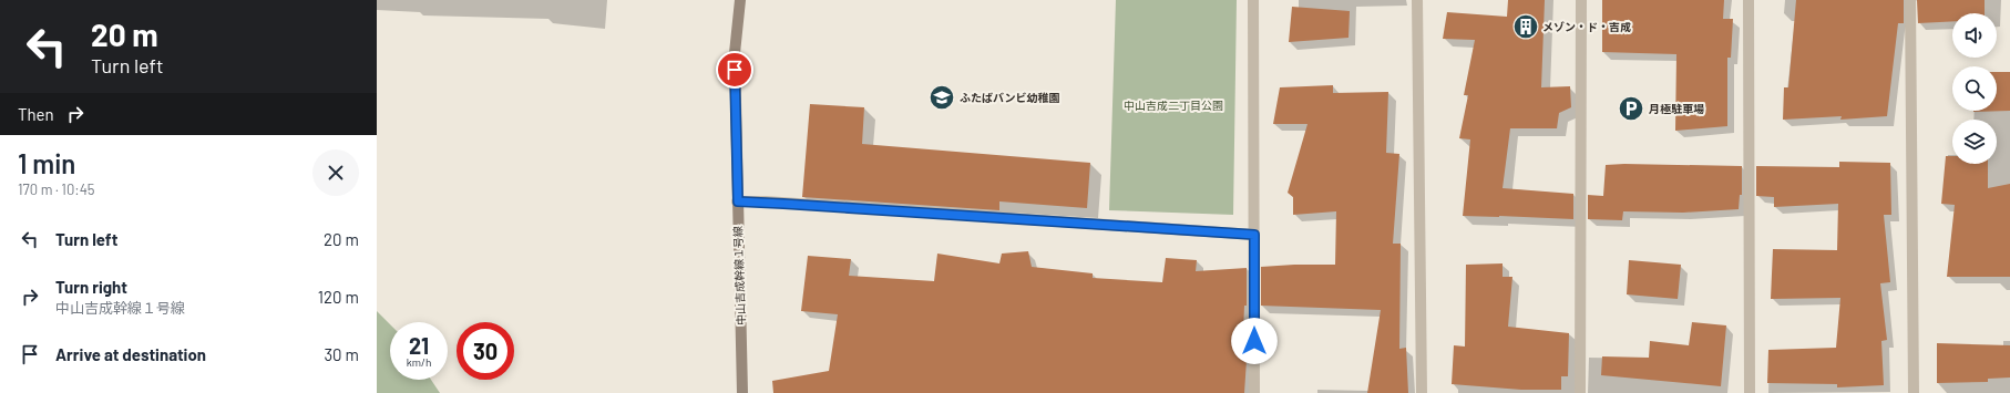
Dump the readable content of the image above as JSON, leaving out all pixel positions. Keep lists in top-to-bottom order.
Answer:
{
  "streets": {
    "street": ["中山吉成幹線１号線"]
  },
  "parks": ["中山吉成二丁目公園"],
  "places": {
    "building": ["メゾン・ド・吉成"],
    "school or university": ["ふたばバンビ幼稚園"],
    "parking": ["月極駐車場"]
  },
  "page": {
    "turn": ["20 m", "Turn left"],
    "then": "Then",
    "heading": ["1 min", "170 m · 10:45"],
    "list": [
      {
        "name": "Turn left",
        "value": "20 m"
      },
      {
        "name": "Turn right",
        "note": "中山吉成幹線１号線",
        "value": "120 m"
      },
      {
        "name": "Arrive at destination",
        "value": "30 m"
      }
    ],
    "speed": "21 km/h",
    "limit": "30"
  }
}
